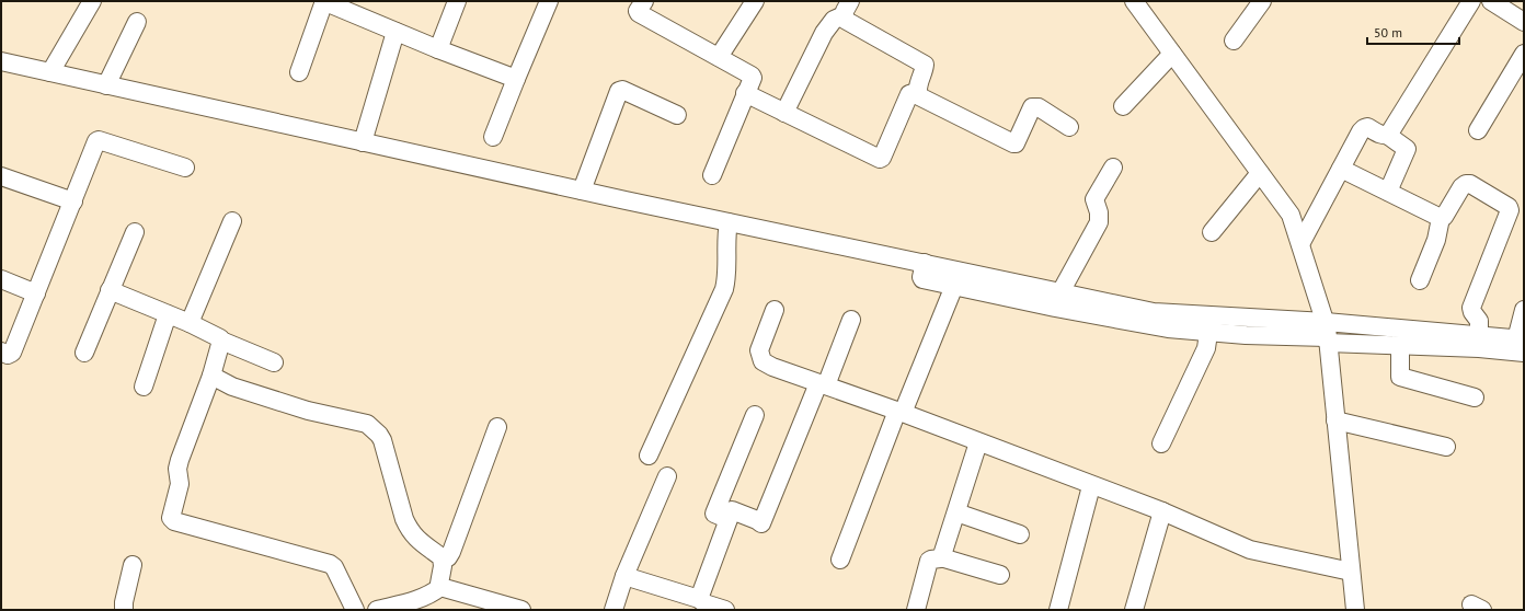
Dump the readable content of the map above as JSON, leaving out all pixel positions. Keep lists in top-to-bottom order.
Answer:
{
  "scale_bar": "50 m"
}
